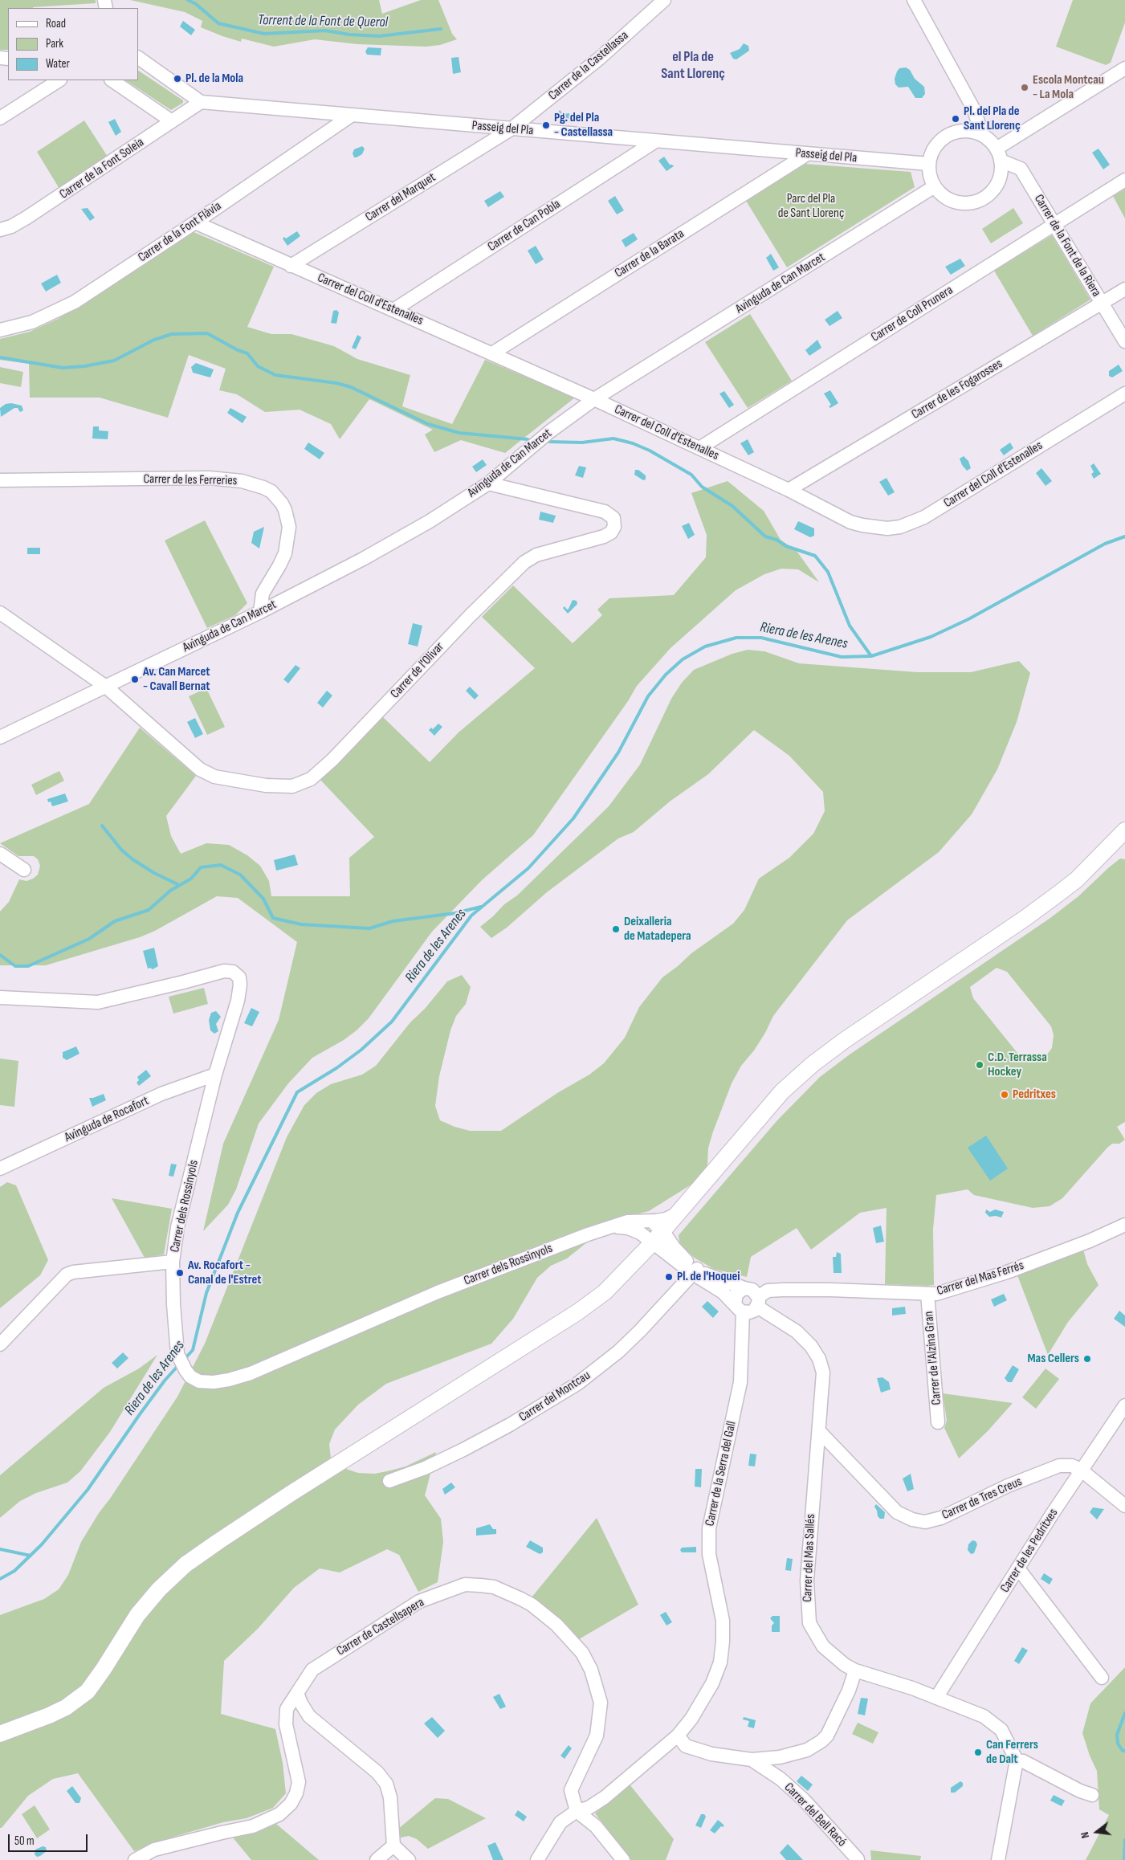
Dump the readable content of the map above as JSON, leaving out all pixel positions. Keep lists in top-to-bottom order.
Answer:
{
  "streets": {
    "street": [
      "Carrer de la Castellassa",
      "Passeig del Pla",
      "Carrer de la Font Soleia",
      "Carrer del Marquet",
      "Carrer de Can Pobla",
      "Carrer de la Font Flàvia",
      "Carrer de la Font de la Riera",
      "Carrer de la Barata",
      "Avinguda de Can Marcet",
      "Carrer del Coll d'Estenalles",
      "Carrer de Coll Prunera",
      "Carrer de les Fogarosses",
      "Carrer de les Ferreries",
      "Carrer de l'Olivar",
      "Avinguda de Rocafort",
      "Carrer dels Rossinyols",
      "Carrer del Mas Ferrés",
      "Carrer de l'Alzina Gran",
      "Carrer del Montcau",
      "Carrer de la Serra del Gall",
      "Carrer de Tres Creus",
      "Carrer de les Pedritxes",
      "Carrer del Mas Sallés",
      "Carrer de Castellsapera",
      "Carrer del Bell Racó"
    ]
  },
  "crossings": [
    ["Carrer de la Castellassa", "Passeig del Pla"],
    ["Carrer de la Castellassa", "Carrer del Marquet"],
    ["Passeig del Pla", "Carrer de la Font Soleia"],
    ["Passeig del Pla", "Carrer del Marquet"],
    ["Passeig del Pla", "Carrer de Can Pobla"],
    ["Passeig del Pla", "Carrer de la Font Flàvia"],
    ["Passeig del Pla", "Carrer de la Font de la Riera"],
    ["Passeig del Pla", "Carrer de la Barata"],
    ["Passeig del Pla", "Avinguda de Can Marcet"],
    ["Carrer del Marquet", "Carrer del Coll d'Estenalles"],
    ["Carrer de Can Pobla", "Carrer del Coll d'Estenalles"],
    ["Carrer de la Font Flàvia", "Carrer del Coll d'Estenalles"],
    ["Carrer de la Font de la Riera", "Avinguda de Can Marcet"],
    ["Carrer de la Font de la Riera", "Carrer de Coll Prunera"],
    ["Carrer de la Font de la Riera", "Carrer de les Fogarosses"],
    ["Carrer de la Barata", "Carrer del Coll d'Estenalles"],
    ["Avinguda de Can Marcet", "Carrer del Coll d'Estenalles"],
    ["Avinguda de Can Marcet", "Carrer de les Ferreries"],
    ["Avinguda de Can Marcet", "Carrer de l'Olivar"],
    ["Carrer del Coll d'Estenalles", "Carrer de Coll Prunera"],
    ["Carrer del Coll d'Estenalles", "Carrer de les Fogarosses"],
    ["Avinguda de Rocafort", "Carrer dels Rossinyols"],
    ["Carrer del Mas Ferrés", "Carrer de l'Alzina Gran"],
    ["Carrer del Mas Ferrés", "Carrer de la Serra del Gall"],
    ["Carrer del Mas Ferrés", "Carrer del Mas Sallés"],
    ["Carrer de la Serra del Gall", "Carrer del Mas Sallés"],
    ["Carrer de la Serra del Gall", "Carrer de Castellsapera"],
    ["Carrer de Tres Creus", "Carrer de les Pedritxes"],
    ["Carrer de Tres Creus", "Carrer del Mas Sallés"],
    ["Carrer de les Pedritxes", "Carrer del Mas Sallés"]
  ],
  "districts": ["el Pla de Sant Llorenç"],
  "water": ["Torrent de la Font de Querol", "Riera de les Arenes"],
  "parks": ["Parc del Pla de Sant Llorenç"],
  "places": [
    "Pl. de la Mola",
    "Escola Montcau - La Mola",
    "Pl. del Pla de Sant Llorenç",
    "Pg. del Pla - Castellassa",
    "Av. Can Marcet - Cavall Bernat",
    "Deixalleria de Matadepera",
    "C.D. Terrassa Hockey",
    "Pedritxes",
    "Av. Rocafort - Canal de l'Estret",
    "Pl. de l'Hoquei",
    "Mas Cellers",
    "Can Ferrers de Dalt"
  ],
  "legend": ["Road", "Park", "Water"],
  "scale_bar": "50 m",
  "north": "left"
}
